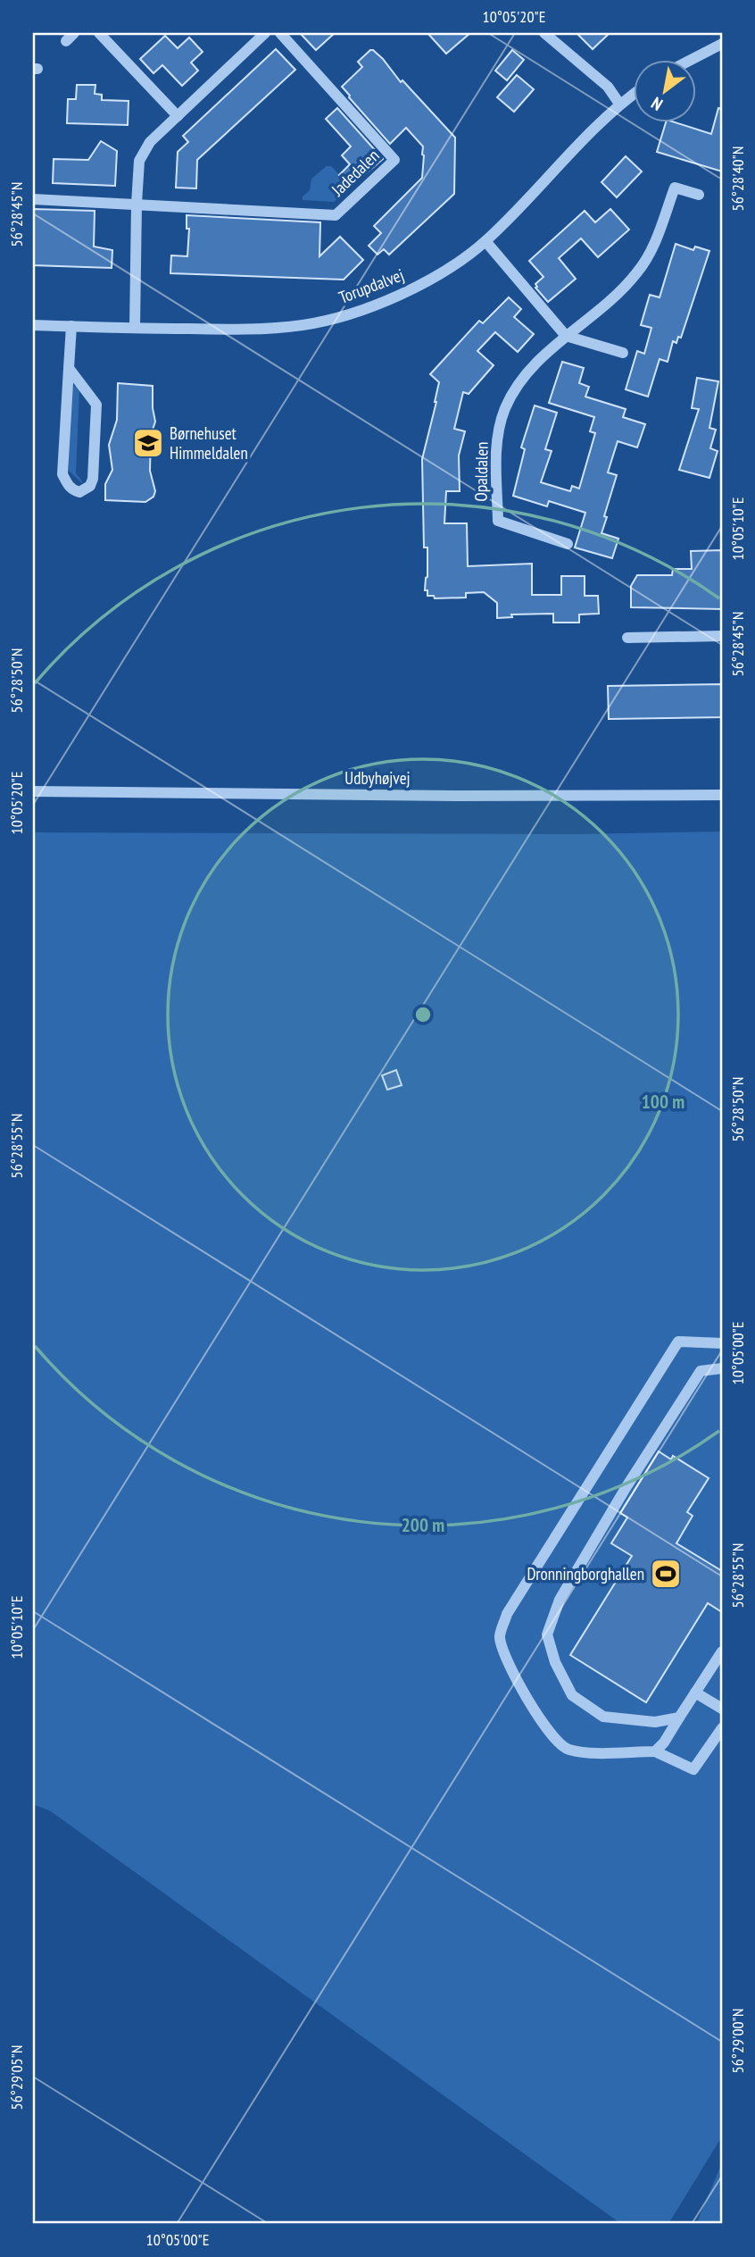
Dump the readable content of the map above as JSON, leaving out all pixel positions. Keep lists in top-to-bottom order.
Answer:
{
  "streets": {
    "street": [
      "Jadedalen",
      "Torupdalvej",
      "Opaldalen",
      "Udbyhøjvej"
    ]
  },
  "places": {
    "school or university": ["Børnehuset Himmeldalen"],
    "sports": ["Dronningborghallen"]
  },
  "north": "bottom left",
  "coordinates": [
    "10°05'20\"E",
    "56°28'40\"N",
    "56°28'45\"N",
    "10°05'10\"E",
    "56°28'50\"N",
    "56°28'55\"N",
    "10°05'00\"E",
    "56°29'00\"N",
    "56°29'05\"N"
  ],
  "rings": ["100 m", "200 m"]
}
